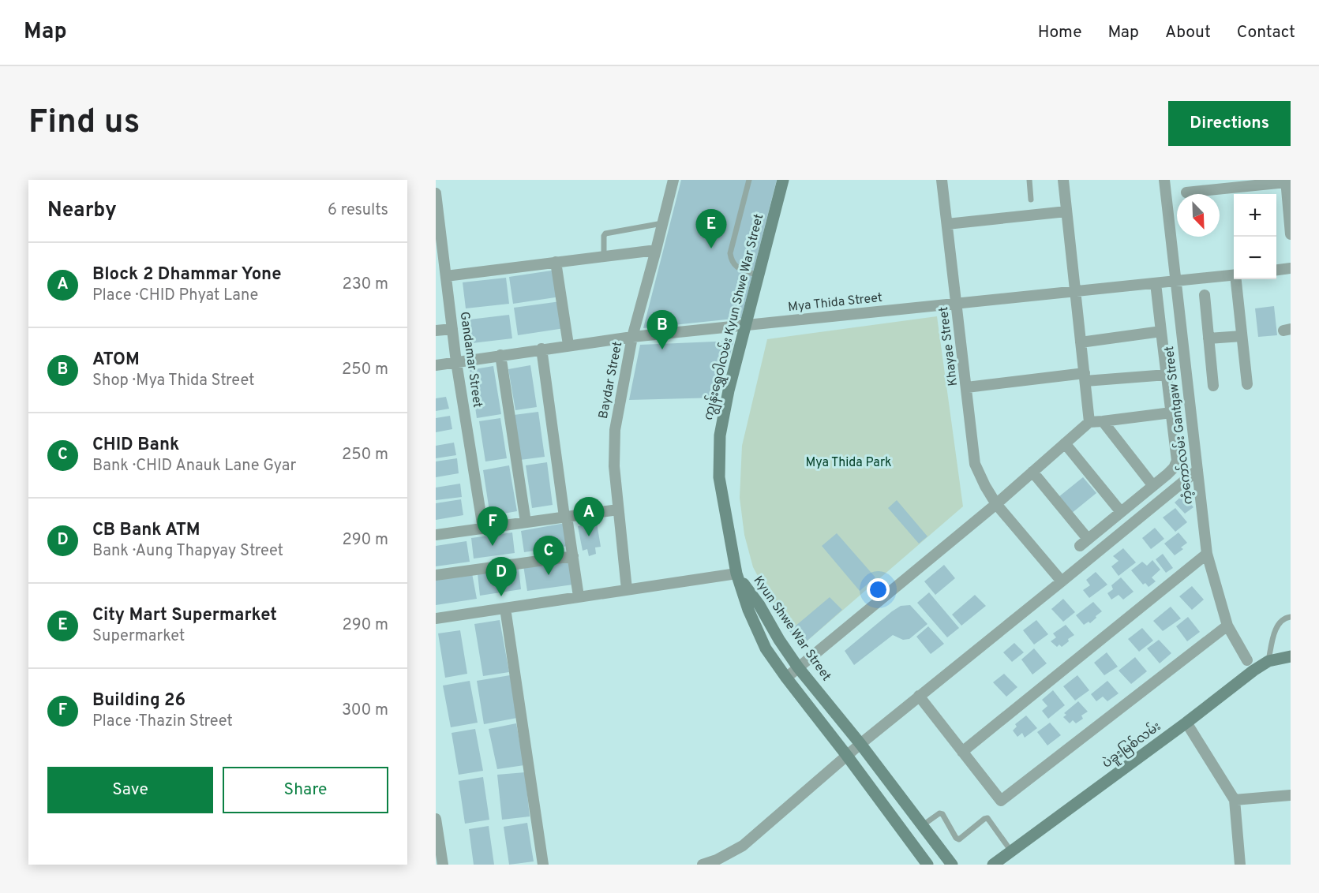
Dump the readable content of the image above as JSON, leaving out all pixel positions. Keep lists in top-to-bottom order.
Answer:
{
  "streets": {
    "street": [
      "Mya Thida Street",
      "ကျွန်းရွှေဝါလမ်း Kyun Shwe War Street",
      "Khayae Street",
      "Gandamar Street",
      "Baydar Street",
      "ကံ့ကော်လမ်း Gantgaw Street",
      "Kyun Shwe War Street",
      "ပဲခူးမြစ်လမ်း"
    ]
  },
  "crossings": [
    ["Mya Thida Street", "ကျွန်းရွှေဝါလမ်း Kyun Shwe War Street"],
    ["Mya Thida Street", "Khayae Street"],
    ["Mya Thida Street", "Gandamar Street"],
    ["Mya Thida Street", "Baydar Street"],
    ["Mya Thida Street", "ကံ့ကော်လမ်း Gantgaw Street"],
    ["ကျွန်းရွှေဝါလမ်း Kyun Shwe War Street", "Kyun Shwe War Street"]
  ],
  "parks": ["Mya Thida Park"],
  "north": "bottom right",
  "page": {
    "header": "Map",
    "nav": [
      "Home",
      "Map",
      "About",
      "Contact"
    ],
    "buttons": [
      "Directions",
      ["Save", "Share"]
    ],
    "title": "Find us",
    "heading": ["Nearby", "6 results"],
    "map_buttons": ["+", "−"],
    "pins": [
      "E",
      "B",
      "A",
      "F",
      "C",
      "D"
    ],
    "list": [
      {
        "mark": "A",
        "name": "Block 2 Dhammar Yone",
        "note": "Place · CHID Phyat Lane",
        "value": "230 m"
      },
      {
        "mark": "B",
        "name": "ATOM",
        "note": "Shop · Mya Thida Street",
        "value": "250 m"
      },
      {
        "mark": "C",
        "name": "CHID Bank",
        "note": "Bank · CHID Anauk Lane Gyar",
        "value": "250 m"
      },
      {
        "mark": "D",
        "name": "CB Bank ATM",
        "note": "Bank · Aung Thapyay Street",
        "value": "290 m"
      },
      {
        "mark": "E",
        "name": "City Mart Supermarket",
        "note": "Supermarket",
        "value": "290 m"
      },
      {
        "mark": "F",
        "name": "Building 26",
        "note": "Place · Thazin Street",
        "value": "300 m"
      }
    ]
  }
}
